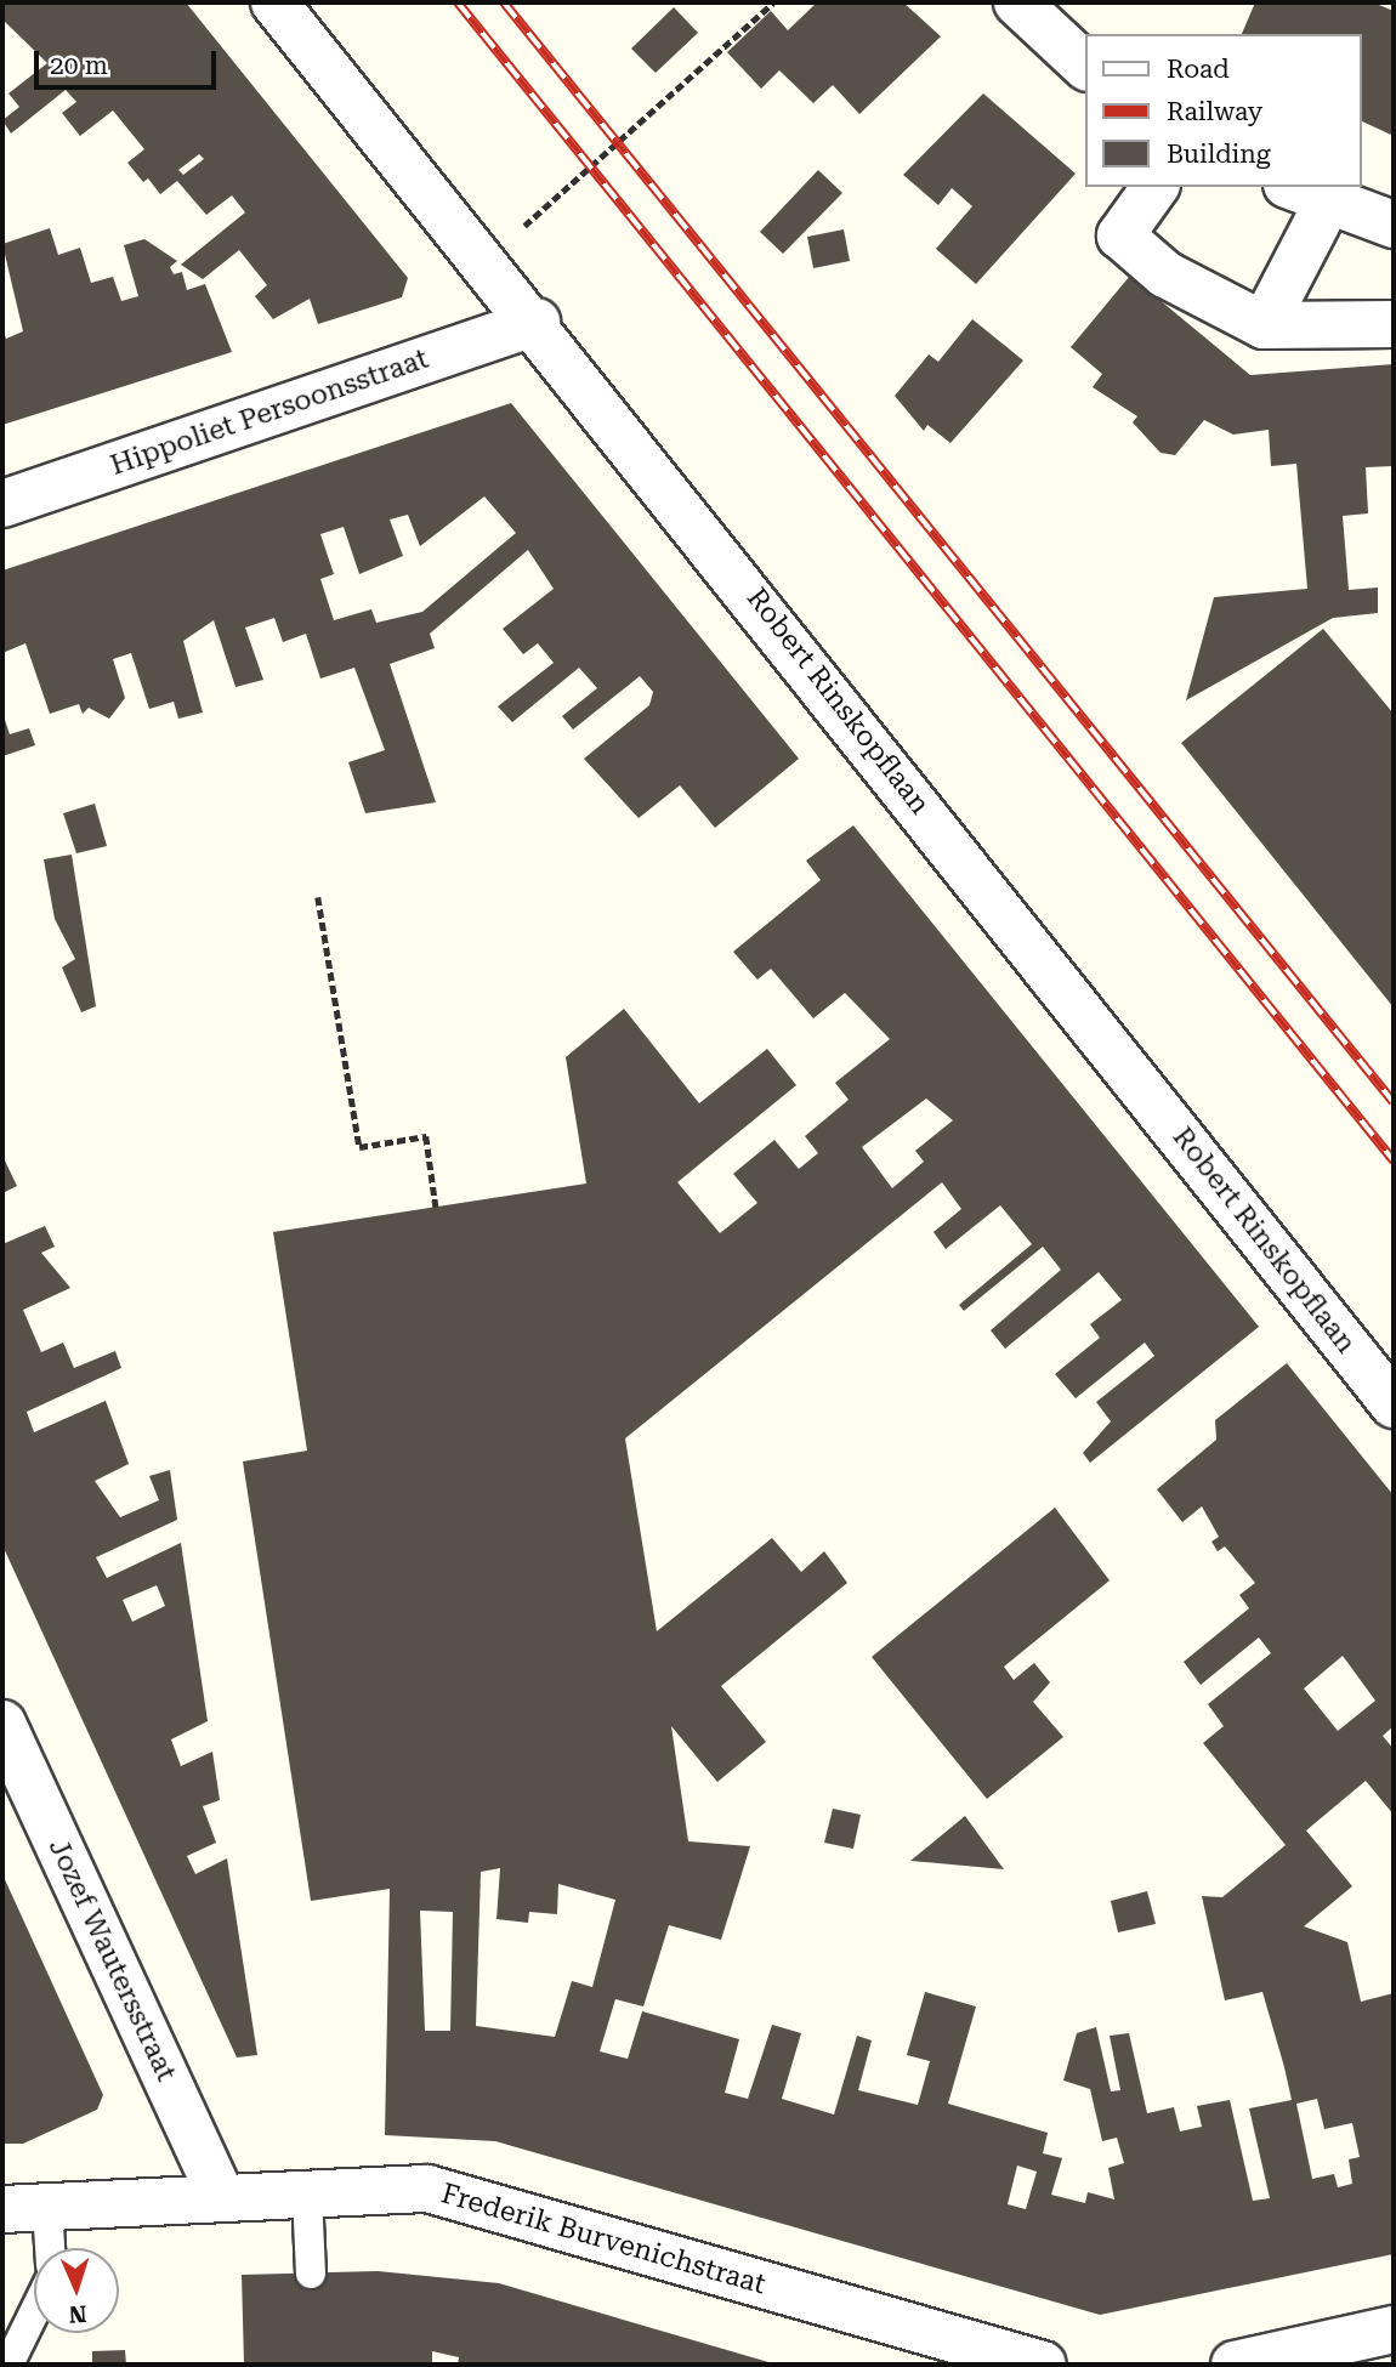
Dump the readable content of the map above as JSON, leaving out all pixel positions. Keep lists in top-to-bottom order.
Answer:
{
  "streets": {
    "street": [
      "Hippoliet Persoonsstraat",
      "Robert Rinskopflaan",
      "Jozef Wautersstraat",
      "Frederik Burvenichstraat"
    ]
  },
  "crossings": [
    ["Hippoliet Persoonsstraat", "Robert Rinskopflaan"],
    ["Jozef Wautersstraat", "Frederik Burvenichstraat"]
  ],
  "legend": ["Road", "Railway", "Building"],
  "scale_bar": "20 m",
  "north": "bottom"
}
